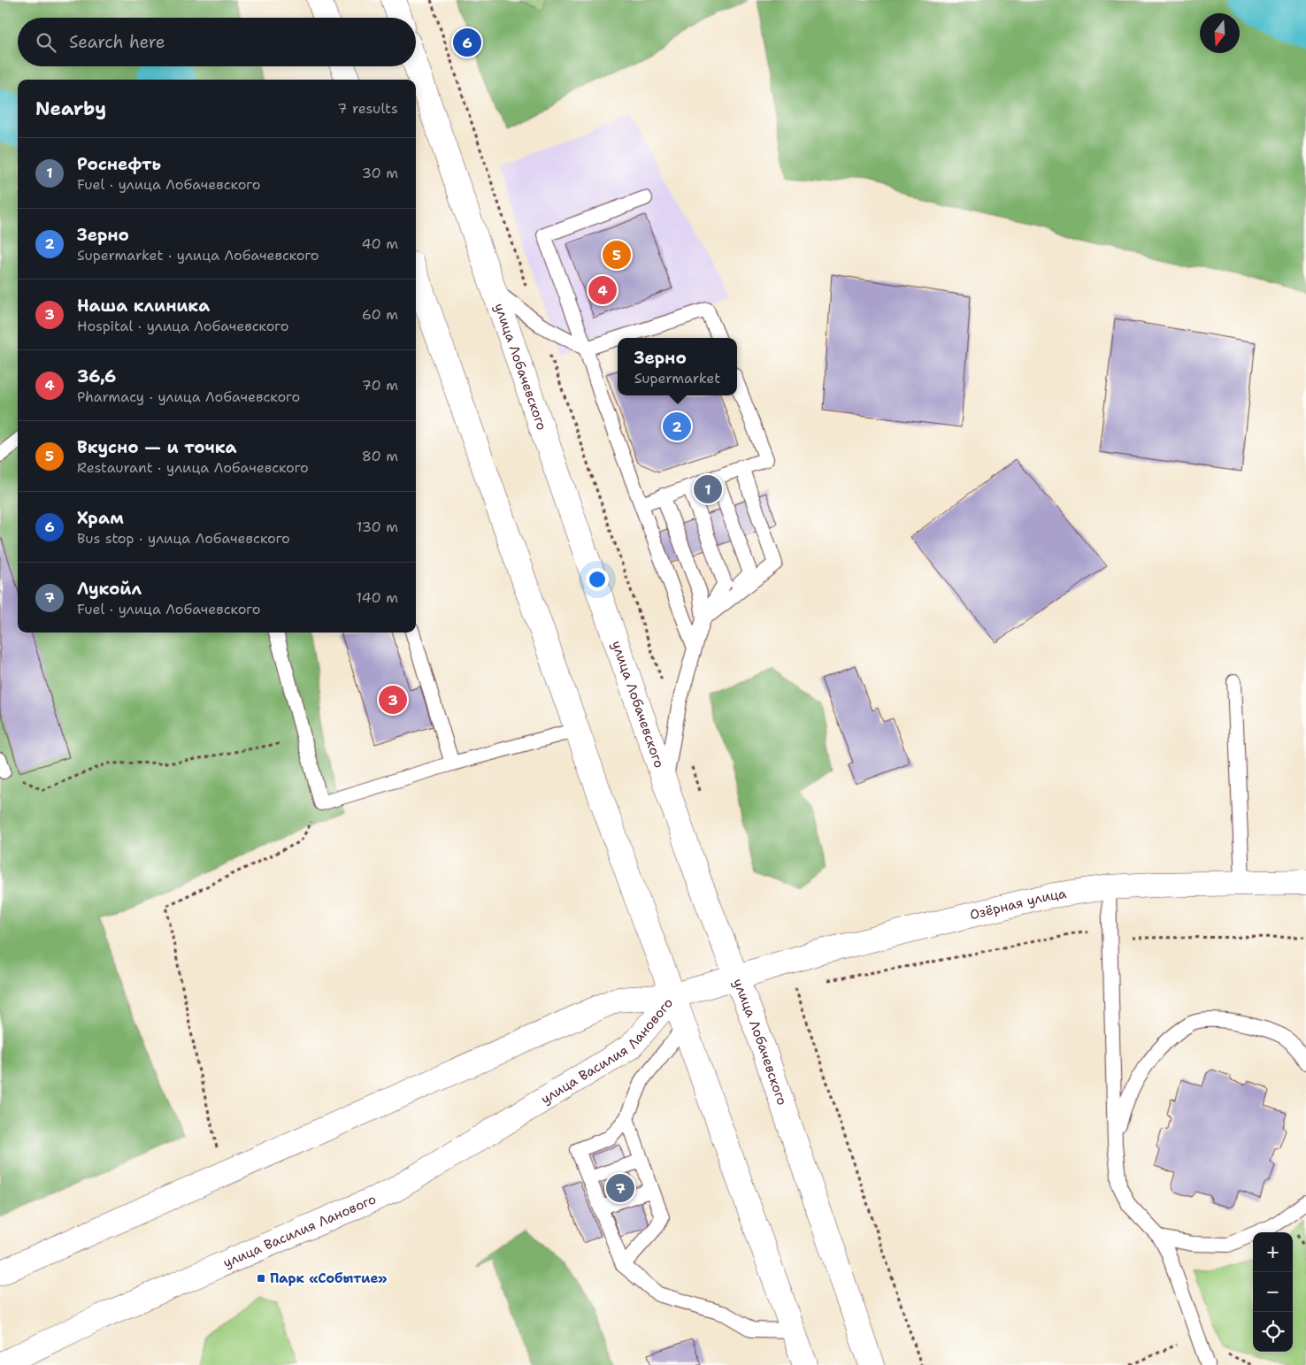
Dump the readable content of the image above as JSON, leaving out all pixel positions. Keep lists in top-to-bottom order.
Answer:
{
  "streets": {
    "main road": ["улица Лобачевского", "Озёрная улица", "улица Василия Ланового"]
  },
  "crossings": [
    ["улица Лобачевского", "Озёрная улица"],
    ["Озёрная улица", "улица Василия Ланового"]
  ],
  "places": {
    "transit": ["Парк «Событие»"]
  },
  "north": "bottom",
  "page": {
    "search": "Search here",
    "pins": [
      "6",
      "5",
      "4",
      "2",
      "1",
      "3",
      "7"
    ],
    "heading": ["Nearby", "7 results"],
    "list": [
      {
        "mark": "1",
        "name": "Роснефть",
        "note": "Fuel · улица Лобачевского",
        "value": "30 m"
      },
      {
        "mark": "2",
        "name": "Зерно",
        "note": "Supermarket · улица Лобачевского",
        "value": "40 m"
      },
      {
        "mark": "3",
        "name": "Наша клиника",
        "note": "Hospital · улица Лобачевского",
        "value": "60 m"
      },
      {
        "mark": "4",
        "name": "36,6",
        "note": "Pharmacy · улица Лобачевского",
        "value": "70 m"
      },
      {
        "mark": "5",
        "name": "Вкусно — и точка",
        "note": "Restaurant · улица Лобачевского",
        "value": "80 m"
      },
      {
        "mark": "6",
        "name": "Храм",
        "note": "Bus stop · улица Лобачевского",
        "value": "130 m"
      },
      {
        "mark": "7",
        "name": "Лукойл",
        "note": "Fuel · улица Лобачевского",
        "value": "140 m"
      }
    ],
    "popup": ["Зерно", "Supermarket"],
    "map_buttons": ["+", "−"]
  }
}
